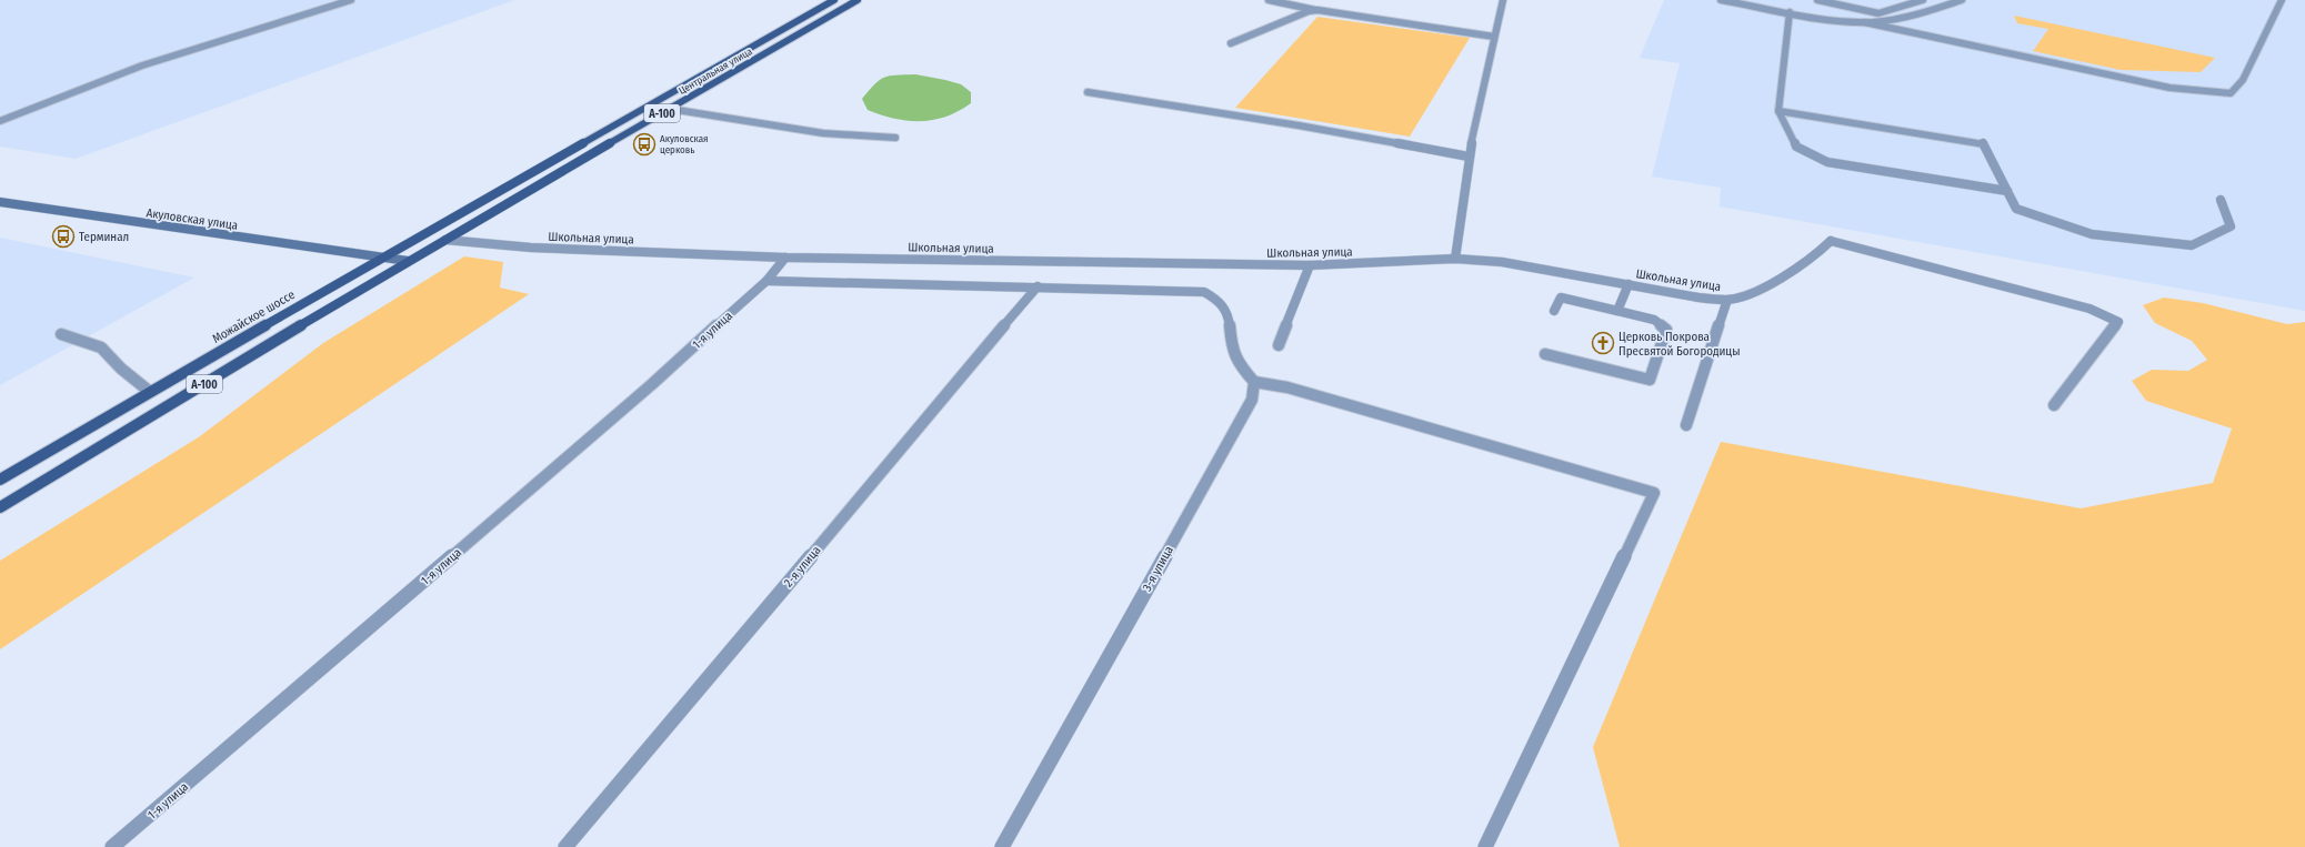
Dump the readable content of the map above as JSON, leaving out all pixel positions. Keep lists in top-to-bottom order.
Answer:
{
  "streets": {
    "main road": ["Центральная улица", "А-100", "Можайское шоссе"],
    "street": [
      "Акуловская улица",
      "Школьная улица",
      "1-я улица",
      "2-я улица",
      "3-я улица"
    ]
  },
  "crossings": [
    ["Центральная улица", "А-100"],
    ["Центральная улица", "Школьная улица"],
    ["Центральная улица", "Можайское шоссе"],
    ["А-100", "Акуловская улица"],
    ["А-100", "Школьная улица"],
    ["Акуловская улица", "Можайское шоссе"],
    ["Школьная улица", "1-я улица"]
  ],
  "places": {
    "bus stop": ["Акуловская церковь", "Терминал"],
    "church": ["Церковь Покрова Пресвятой Богородицы"]
  }
}
